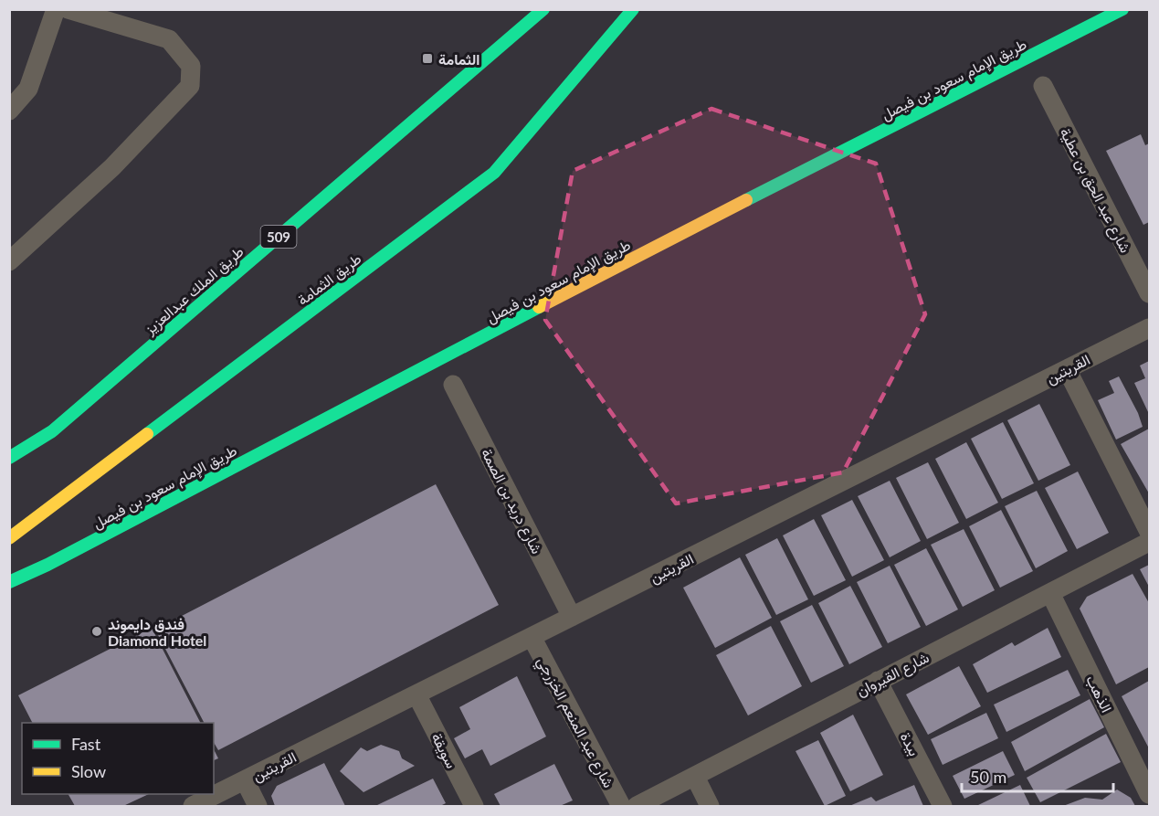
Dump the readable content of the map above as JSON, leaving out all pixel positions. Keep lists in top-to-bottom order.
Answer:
{
  "streets": {
    "main road": [
      "طريق الإمام سعود بن فيصل",
      "509",
      "طريق الثمامة",
      "طريق الملك عبدالعزيز"
    ],
    "street": [
      "شارع عبد الحق بن عطية",
      "القريتين",
      "شارع دريد بن الصمة",
      "شارع القيروان",
      "الذهب",
      "شارع عبد المنعم الخزرجي",
      "بيدة",
      "سويقة"
    ]
  },
  "crossings": [
    ["القريتين", "شارع دريد بن الصمة"],
    ["القريتين", "شارع عبد المنعم الخزرجي"],
    ["القريتين", "سويقة"],
    ["شارع القيروان", "الذهب"],
    ["شارع القيروان", "بيدة"]
  ],
  "places": {
    "transit": ["الثمامة"],
    "other": ["فندق دايموند Diamond Hotel"]
  },
  "legend": ["Fast", "Slow"],
  "scale_bar": "50 m"
}
